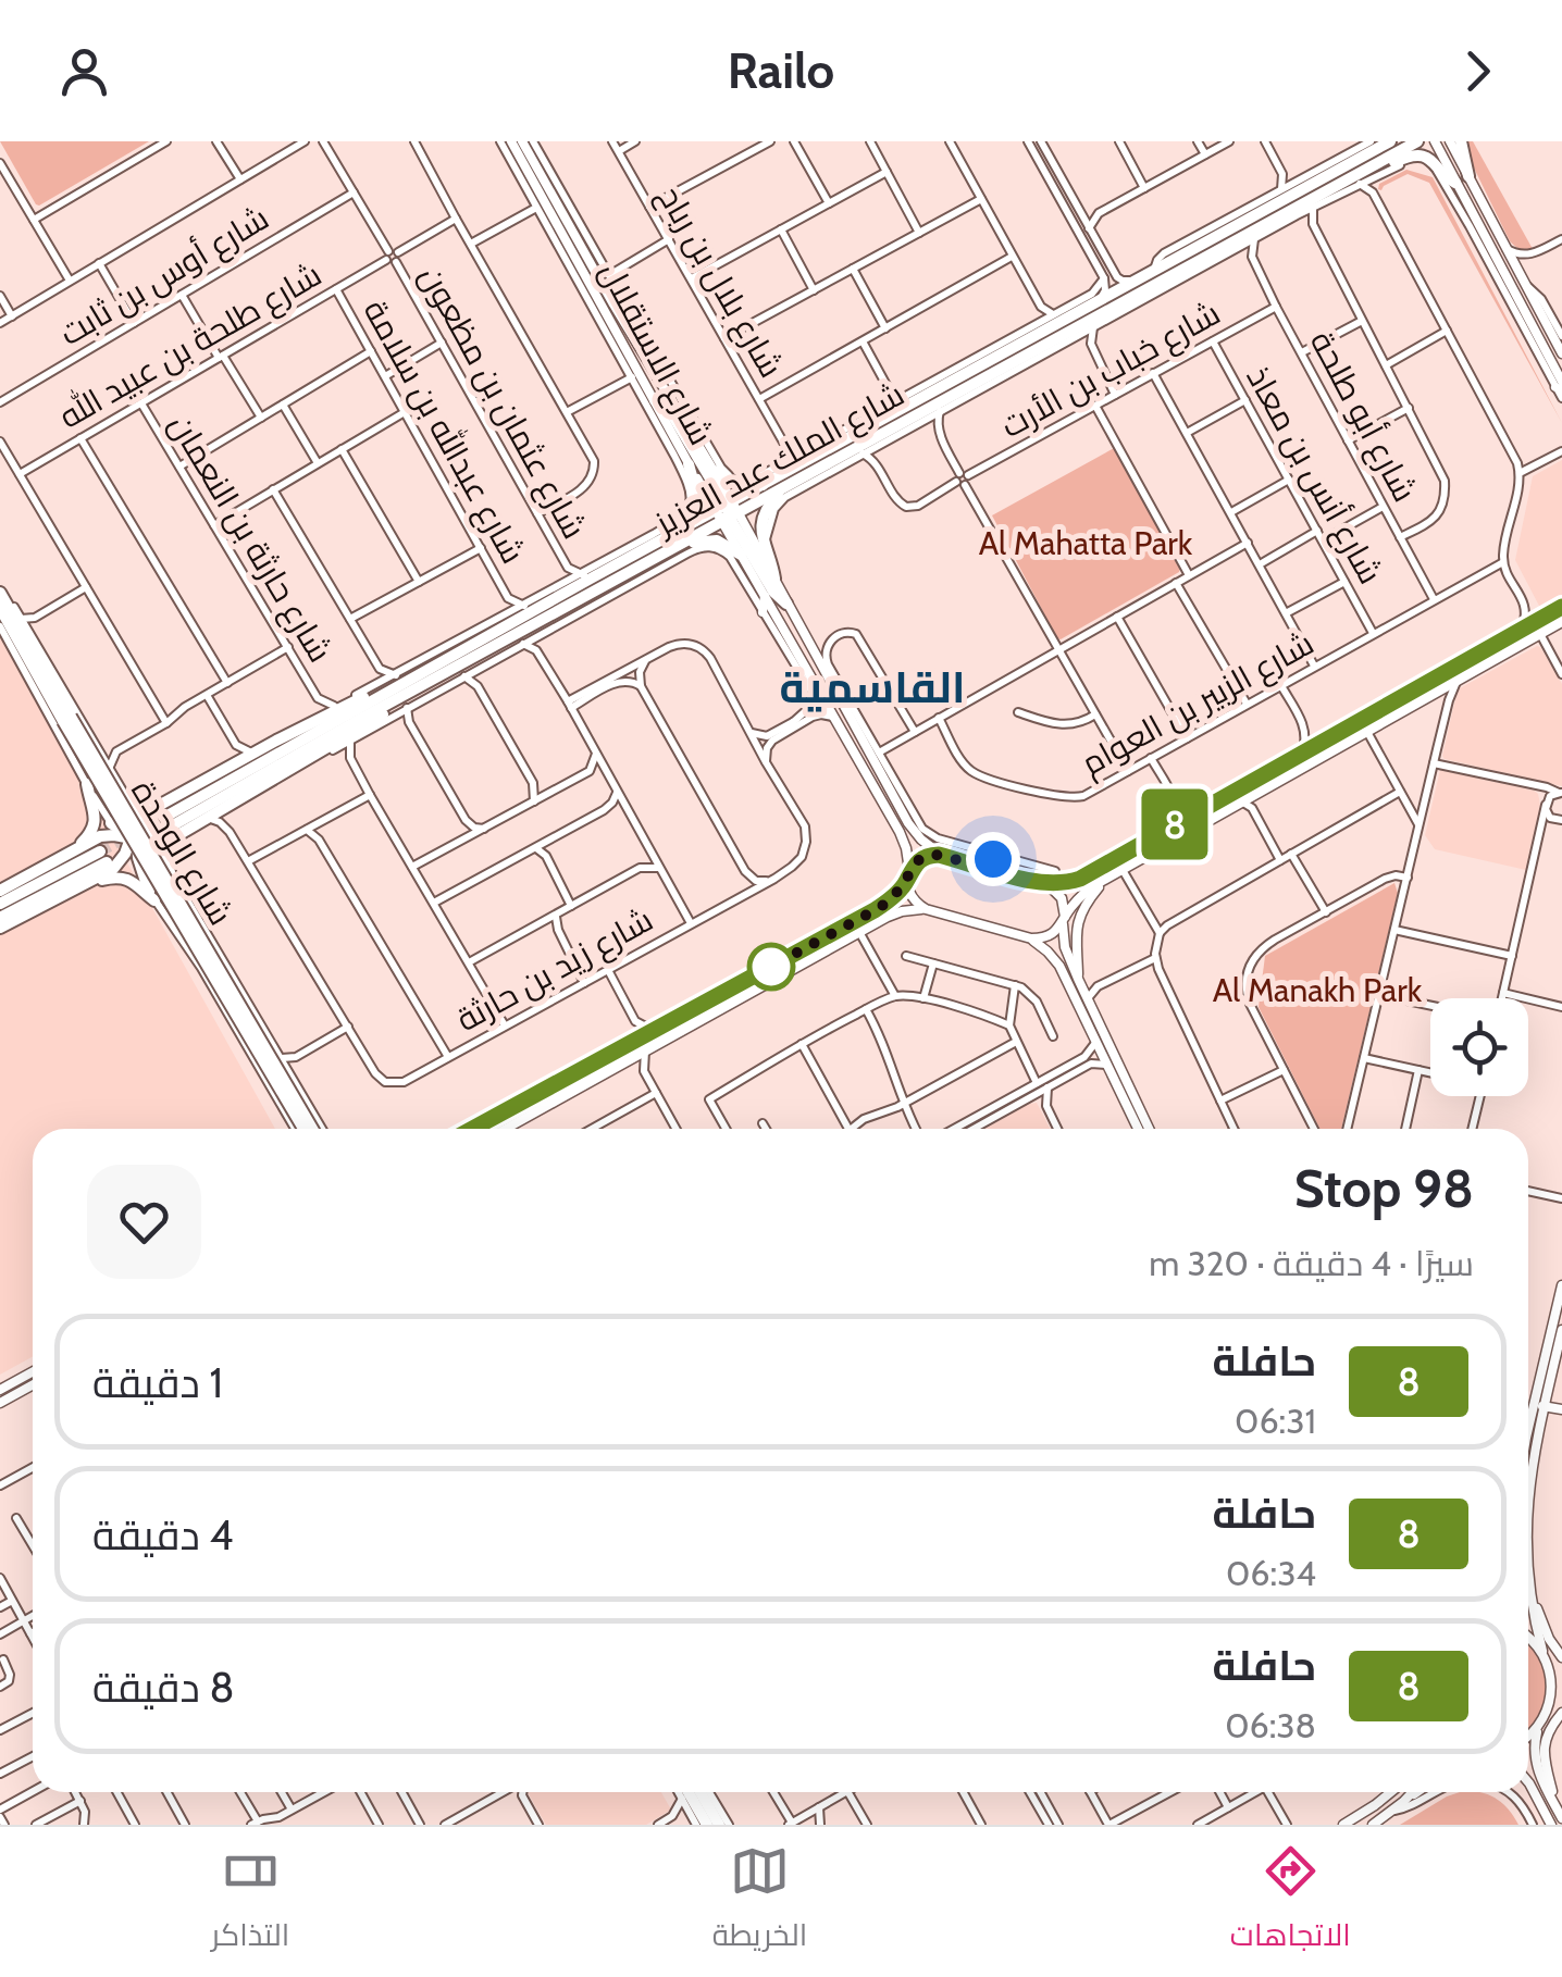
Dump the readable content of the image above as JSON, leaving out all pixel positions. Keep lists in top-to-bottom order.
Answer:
{
  "streets": {
    "highway": ["شارع الملك عبد العزيز", "شارع الوحدة"],
    "main road": ["شارع الاستقلال"],
    "street": [
      "شارع أوس بن ثابت",
      "شارع بلال بن رباح",
      "شارع طلحة بن عبيد الله",
      "شارع خباب بن الأرت",
      "شارع عثمان بن مظعون",
      "شارع أبو طلحة",
      "شارع عبدالله بن سلامة",
      "شارع أنس بن معاذ",
      "شارع حارثة بن النعمان",
      "شارع الزبير بن العوام",
      "شارع زيد بن حارثة"
    ]
  },
  "crossings": [
    ["شارع أوس بن ثابت", "شارع عثمان بن مظعون"],
    ["شارع بلال بن رباح", "شارع الملك عبد العزيز"],
    ["شارع طلحة بن عبيد الله", "شارع عثمان بن مظعون"],
    ["شارع طلحة بن عبيد الله", "شارع عبدالله بن سلامة"],
    ["شارع طلحة بن عبيد الله", "شارع حارثة بن النعمان"],
    ["شارع الاستقلال", "شارع عثمان بن مظعون"],
    ["شارع الاستقلال", "شارع الملك عبد العزيز"],
    ["شارع خباب بن الأرت", "شارع أبو طلحة"],
    ["شارع خباب بن الأرت", "شارع الملك عبد العزيز"],
    ["شارع خباب بن الأرت", "شارع أنس بن معاذ"],
    ["شارع عثمان بن مظعون", "شارع الملك عبد العزيز"],
    ["شارع أبو طلحة", "شارع الزبير بن العوام"],
    ["شارع عبدالله بن سلامة", "شارع الملك عبد العزيز"],
    ["شارع الملك عبد العزيز", "شارع حارثة بن النعمان"],
    ["شارع أنس بن معاذ", "شارع الزبير بن العوام"]
  ],
  "districts": ["القاسمية"],
  "parks": ["Al Mahatta Park", "Al Manakh Park"],
  "lines": ["bus line 8"],
  "page": {
    "header": "Railo",
    "on_map": "8",
    "heading": ["Stop 98", "سيرًا · 4 دقيقة · 320 m"],
    "list": [
      {
        "mark": "8",
        "name": "حافلة",
        "note": "06:31",
        "value": "1 دقيقة"
      },
      {
        "mark": "8",
        "name": "حافلة",
        "note": "06:34",
        "value": "4 دقيقة"
      },
      {
        "mark": "8",
        "name": "حافلة",
        "note": "06:38",
        "value": "8 دقيقة"
      }
    ],
    "tabs": ["الاتجاهات", "الخريطة", "التذاكر"]
  }
}
